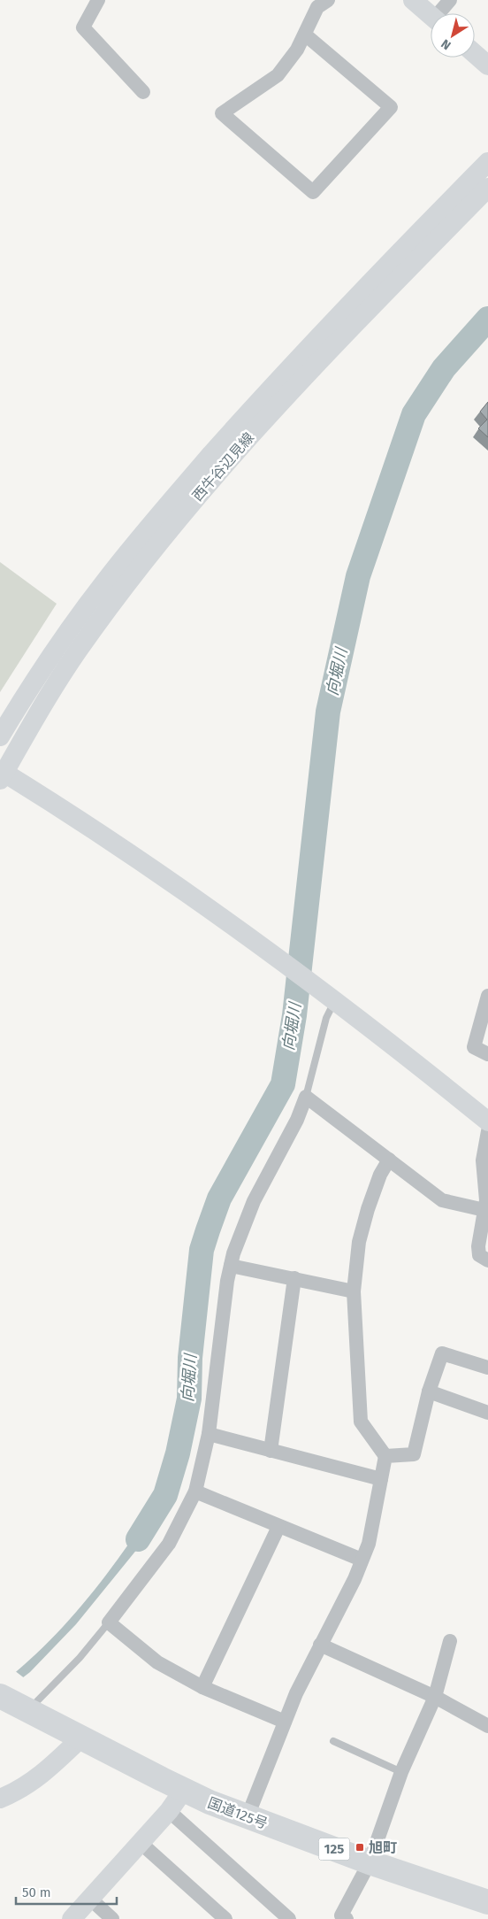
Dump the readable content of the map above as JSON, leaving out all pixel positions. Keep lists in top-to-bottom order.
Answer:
{
  "streets": {
    "highway": ["国道125号", "125"],
    "street": ["西牛谷辺見線"]
  },
  "water": ["向堀川"],
  "places": {
    "transit": ["旭町"]
  },
  "scale_bar": "50 m",
  "north": "bottom left"
}
